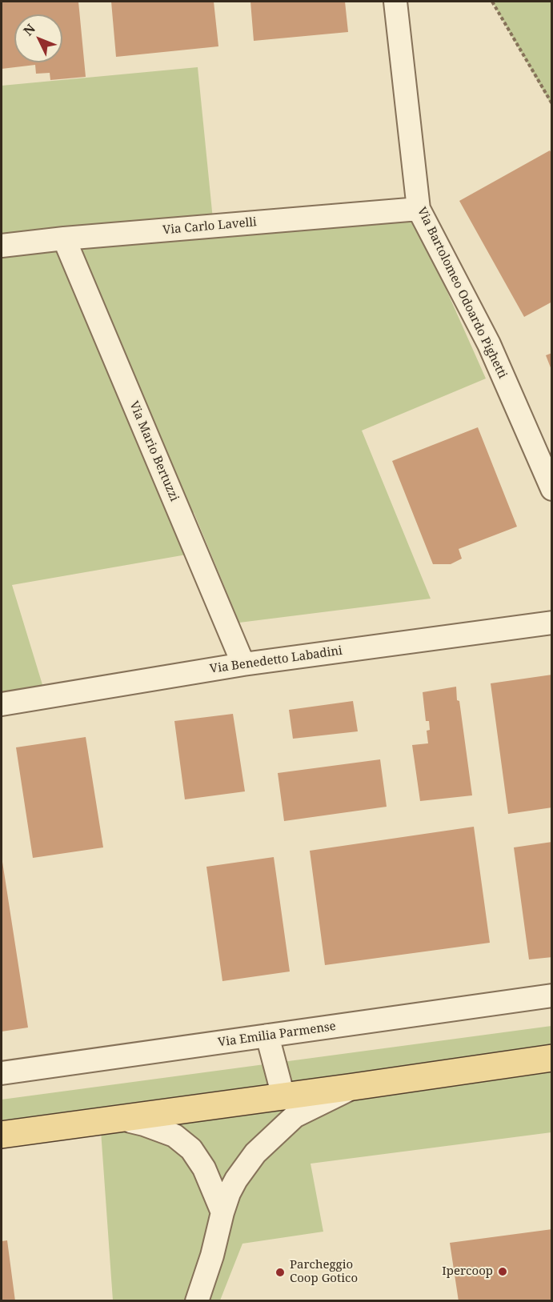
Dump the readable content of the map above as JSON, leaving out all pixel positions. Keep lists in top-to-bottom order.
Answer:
{
  "streets": {
    "street": [
      "Via Carlo Lavelli",
      "Via Bartolomeo Odoardo Pighetti",
      "Via Mario Bertuzzi",
      "Via Benedetto Labadini",
      "Via Emilia Parmense"
    ]
  },
  "crossings": [
    ["Via Carlo Lavelli", "Via Bartolomeo Odoardo Pighetti"],
    ["Via Carlo Lavelli", "Via Mario Bertuzzi"],
    ["Via Mario Bertuzzi", "Via Benedetto Labadini"]
  ],
  "places": ["Ipercoop", "Parcheggio Coop Gotico"],
  "north": "top left"
}
